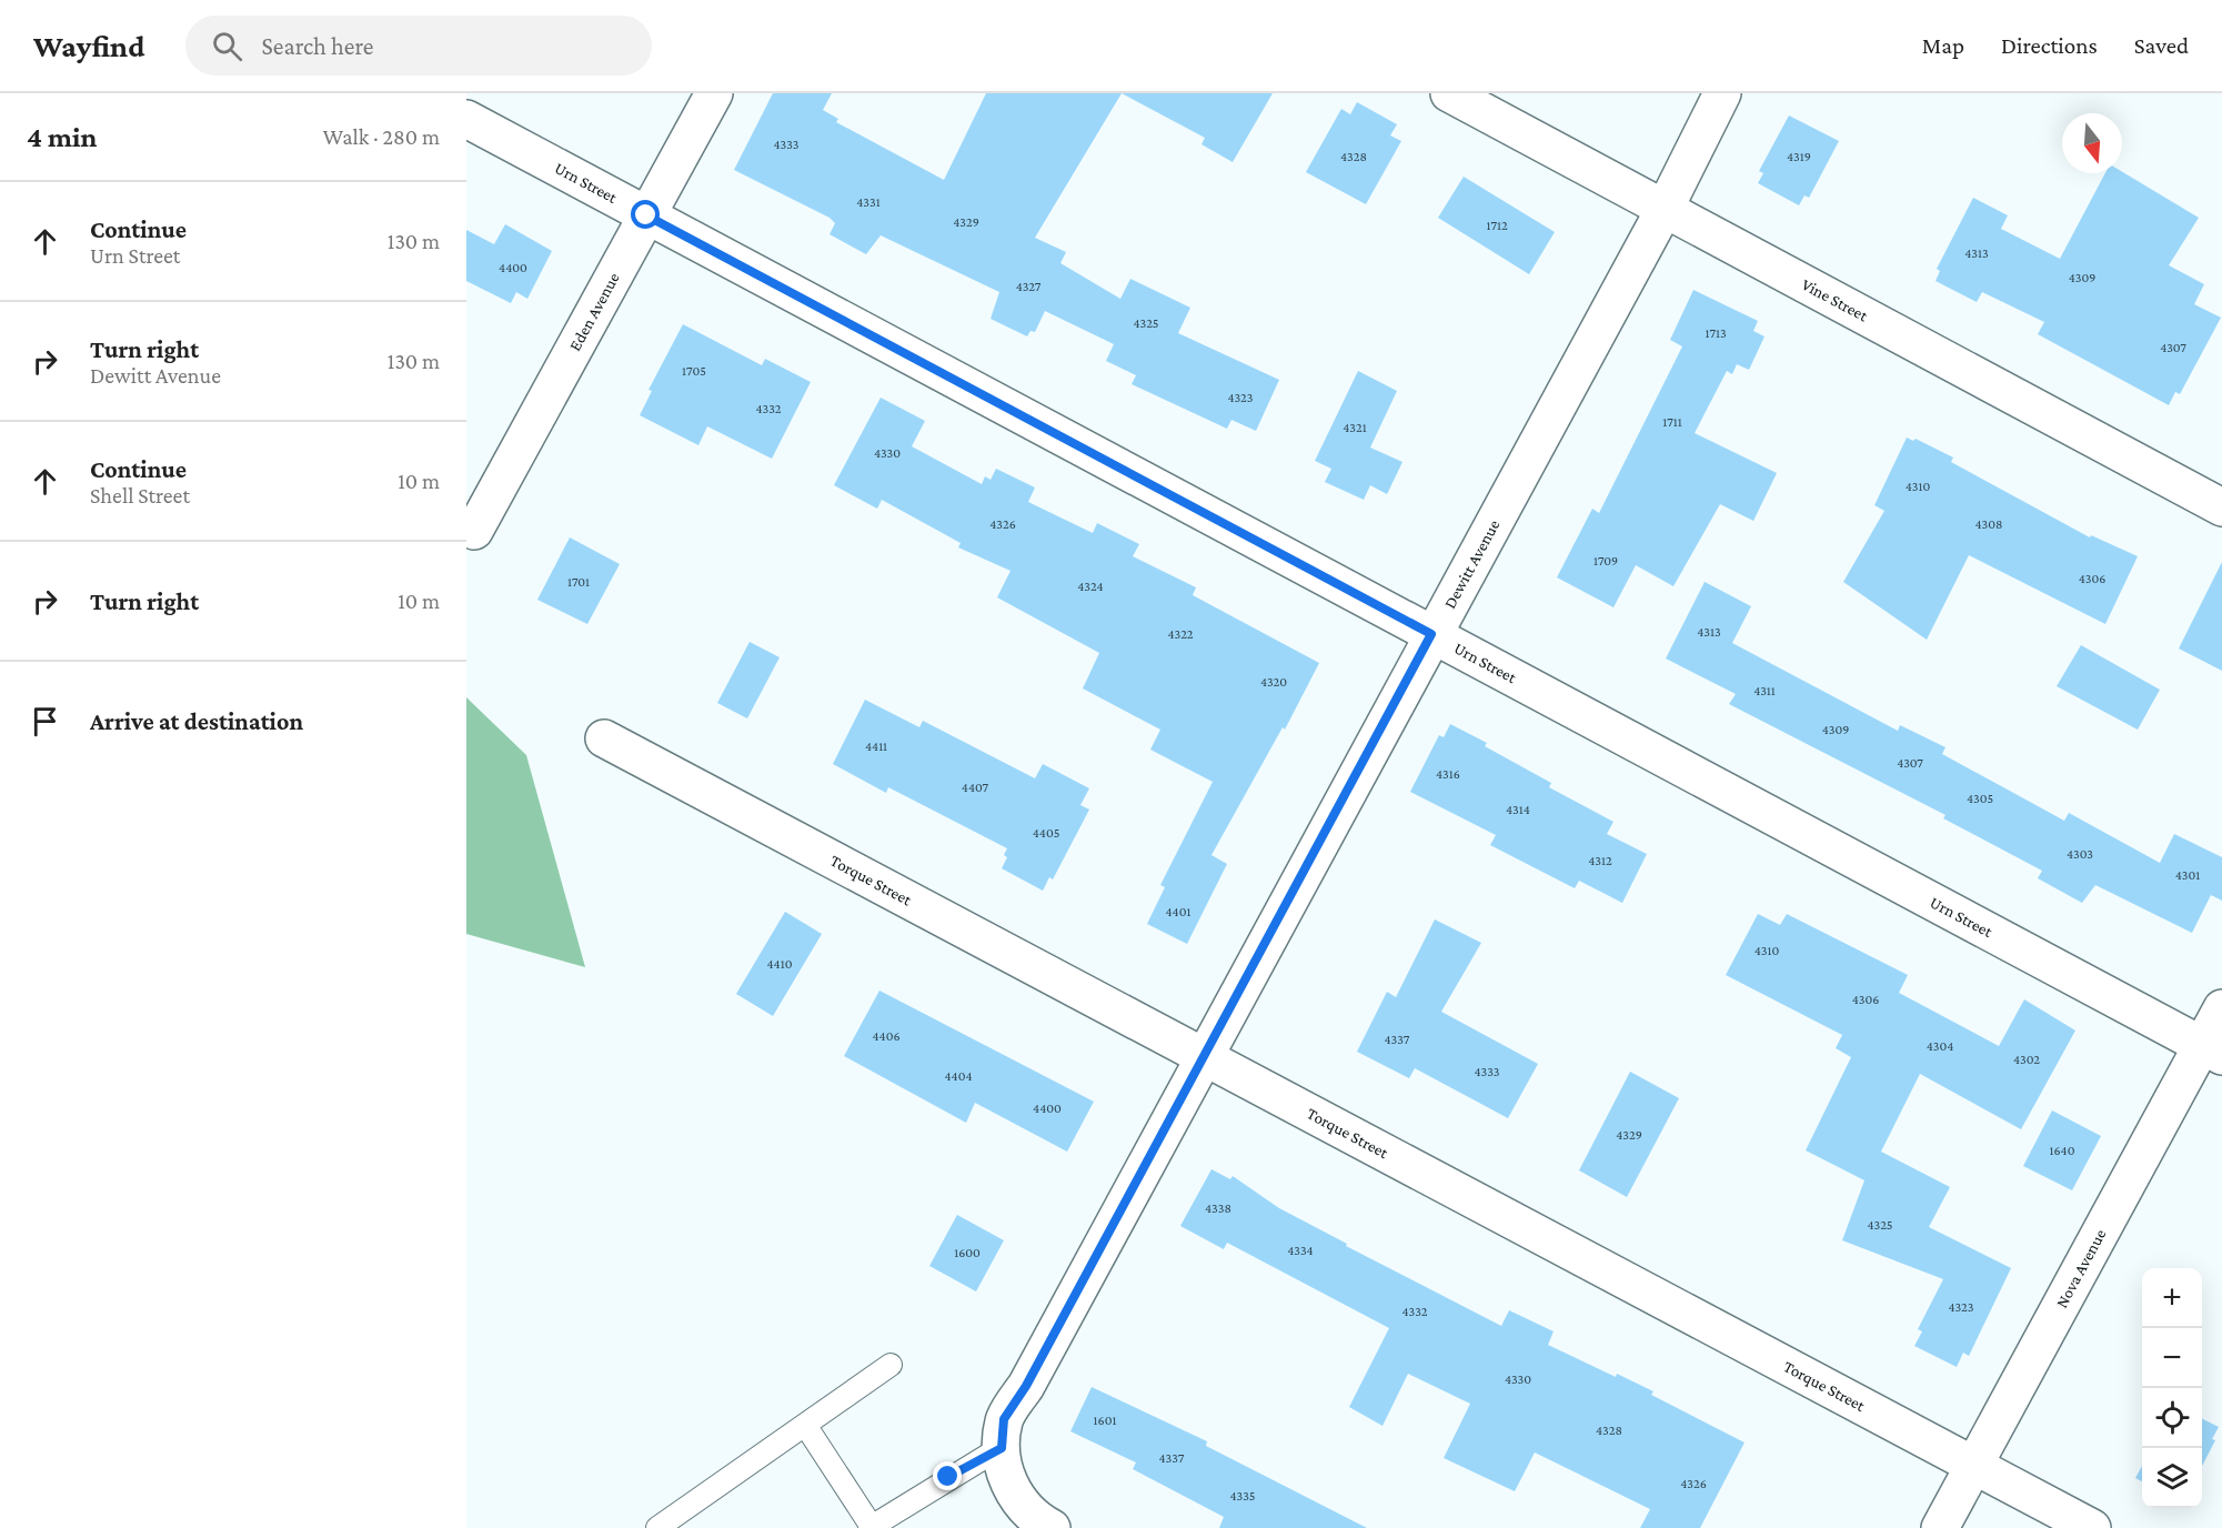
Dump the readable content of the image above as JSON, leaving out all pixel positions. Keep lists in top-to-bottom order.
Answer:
{
  "streets": {
    "street": [
      "Urn Street",
      "Vine Street",
      "Eden Avenue",
      "Dewitt Avenue",
      "Torque Street",
      "Nova Avenue"
    ]
  },
  "crossings": [
    ["Urn Street", "Eden Avenue"],
    ["Urn Street", "Dewitt Avenue"],
    ["Urn Street", "Nova Avenue"],
    ["Vine Street", "Dewitt Avenue"],
    ["Dewitt Avenue", "Torque Street"],
    ["Torque Street", "Nova Avenue"]
  ],
  "house_numbers": [
    "4333",
    "4328",
    "4319",
    "4331",
    "4329",
    "1712",
    "4313",
    "4400",
    "4309",
    "4327",
    "4325",
    "1713",
    "4307",
    "1705",
    "4323",
    "4332",
    "1711",
    "4321",
    "4330",
    "4310",
    "4326",
    "4308",
    "1709",
    "4306",
    "1701",
    "4324",
    "4313",
    "4322",
    "4320",
    "4311",
    "4309",
    "4411",
    "4307",
    "4316",
    "4407",
    "4305",
    "4314",
    "4405",
    "4303",
    "4312",
    "4301",
    "4401",
    "4310",
    "4410",
    "4306",
    "4406",
    "4337",
    "4304",
    "4302",
    "4333",
    "4404",
    "4400",
    "4329",
    "1640",
    "4338",
    "4325",
    "4334",
    "1600",
    "4323",
    "4332",
    "4330",
    "1601",
    "4328",
    "4337",
    "4326",
    "4335"
  ],
  "north": "bottom",
  "page": {
    "header": "Wayfind",
    "search": "Search here",
    "nav": ["Map", "Directions", "Saved"],
    "heading": ["4 min", "Walk · 280 m"],
    "list": [
      ["Continue", "Urn Street", "130 m"],
      ["Turn right", "Dewitt Avenue", "130 m"],
      ["Continue", "Shell Street", "10 m"],
      ["Turn right", "10 m"],
      "Arrive at destination"
    ],
    "map_buttons": ["+", "−"]
  }
}
